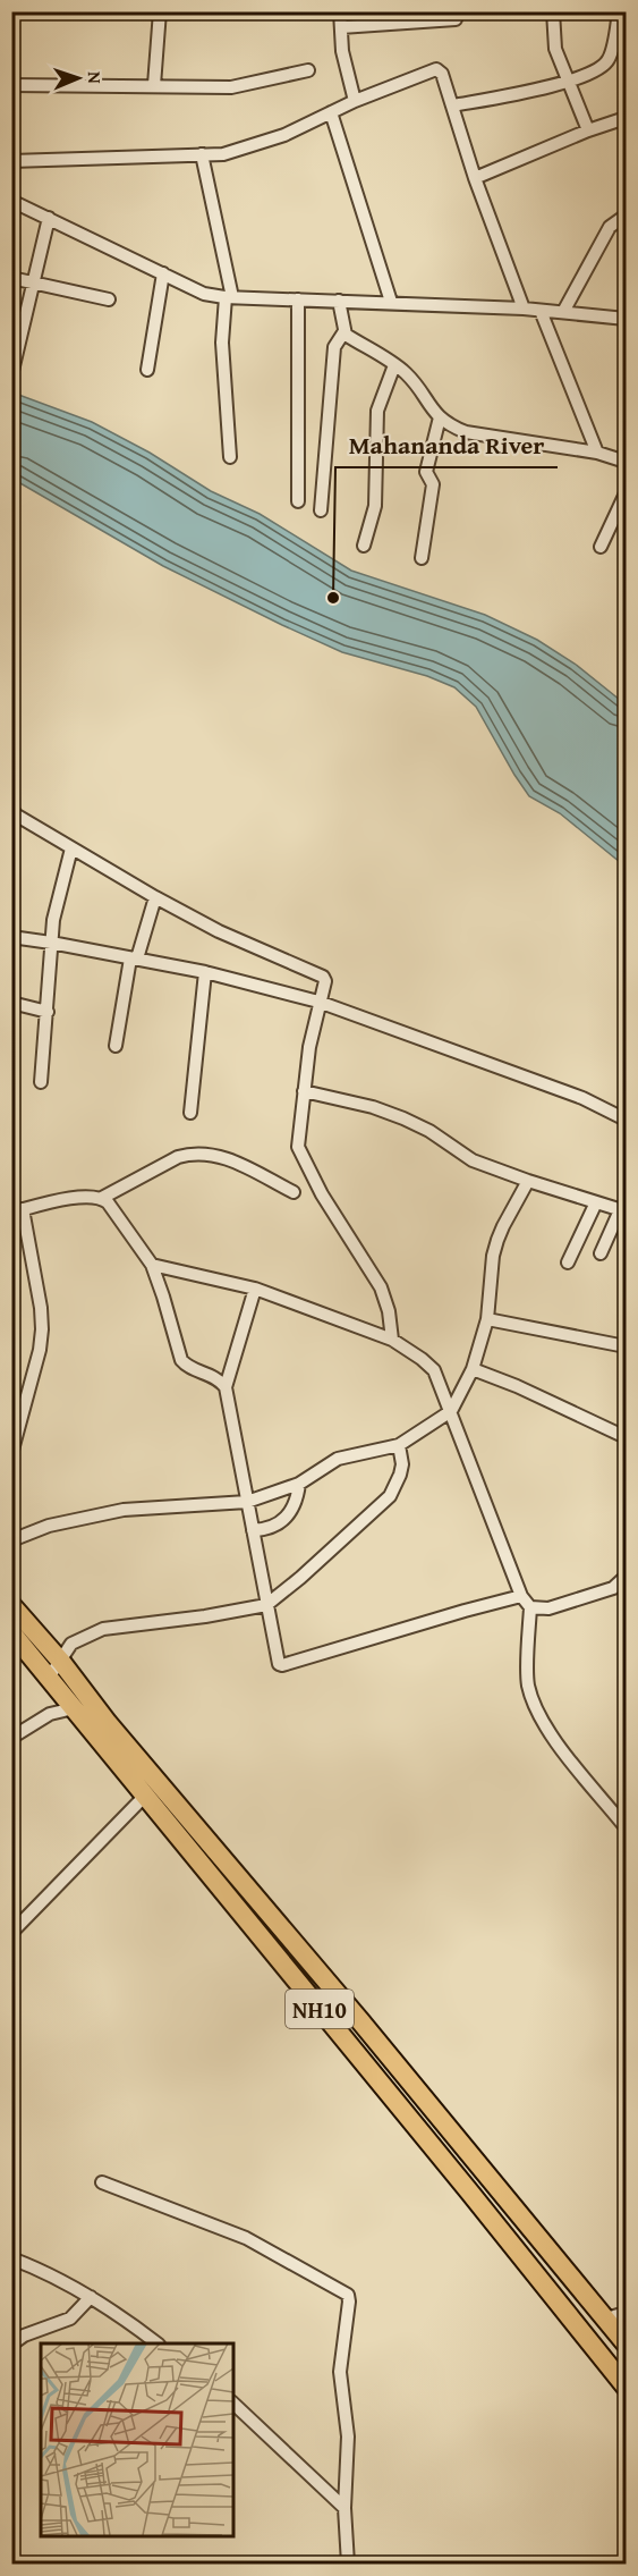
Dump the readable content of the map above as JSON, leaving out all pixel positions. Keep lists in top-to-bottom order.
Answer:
{
  "streets": {
    "highway": ["NH10"]
  },
  "places": ["Mahananda River"],
  "north": "right"
}
